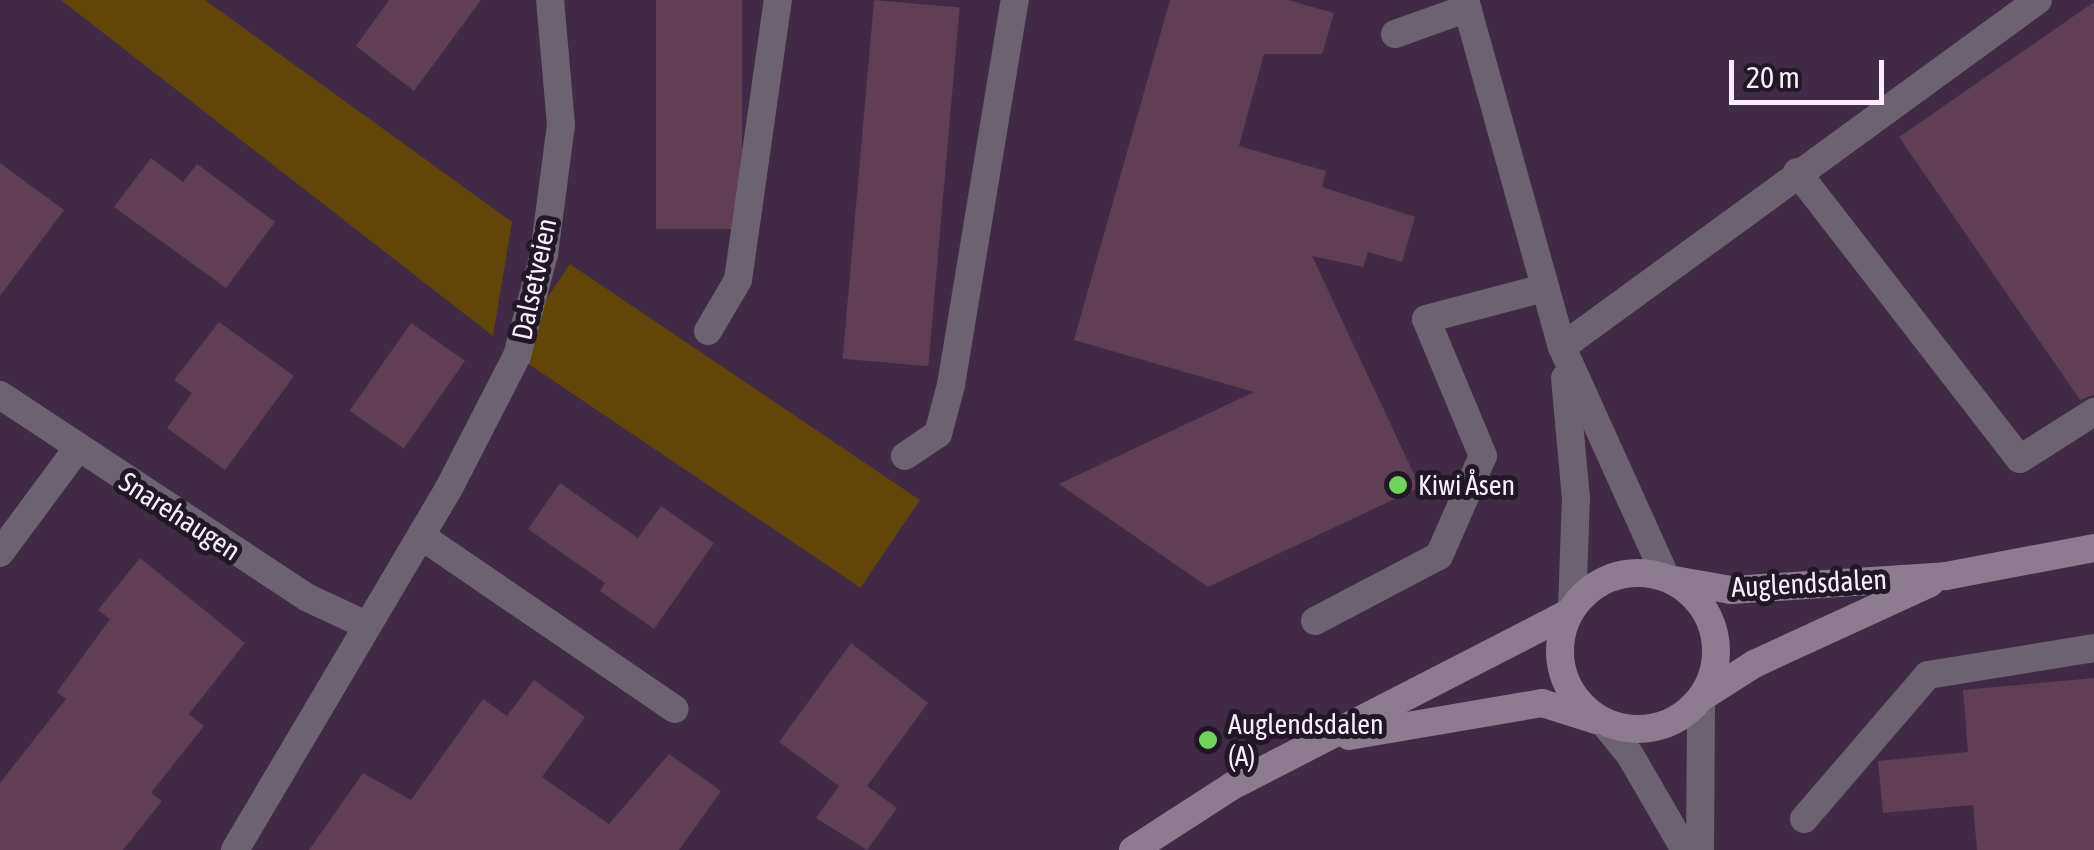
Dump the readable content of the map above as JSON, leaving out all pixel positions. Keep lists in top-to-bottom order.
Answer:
{
  "streets": {
    "main road": ["Auglendsdalen"],
    "street": ["Dalsetveien", "Snarehaugen"]
  },
  "crossings": [
    ["Dalsetveien", "Snarehaugen"]
  ],
  "places": ["Kiwi Åsen", "Auglendsdalen (A)"],
  "scale_bar": "20 m"
}
